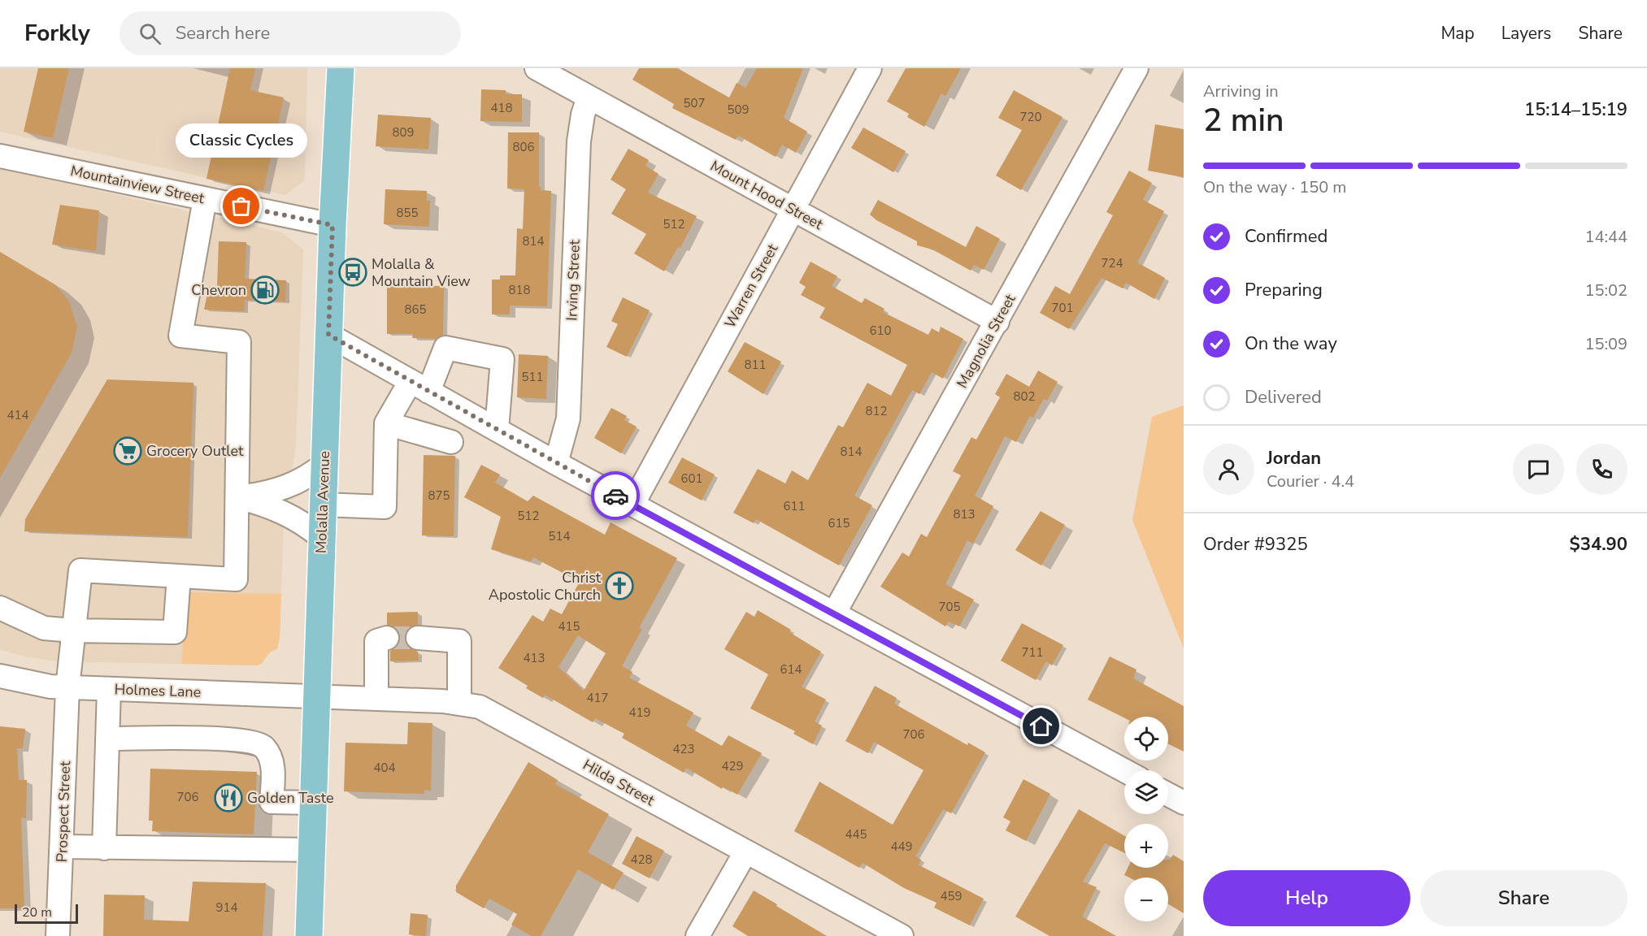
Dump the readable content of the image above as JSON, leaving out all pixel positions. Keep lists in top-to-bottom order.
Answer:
{
  "streets": {
    "main road": ["Molalla Avenue"],
    "street": [
      "Mountainview Street",
      "Mount Hood Street",
      "Irving Street",
      "Warren Street",
      "Magnolia Street",
      "Holmes Lane",
      "Hilda Street",
      "Prospect Street"
    ]
  },
  "crossings": [
    ["Mountainview Street", "Molalla Avenue"],
    ["Mount Hood Street", "Irving Street"],
    ["Mount Hood Street", "Warren Street"],
    ["Mount Hood Street", "Magnolia Street"],
    ["Molalla Avenue", "Holmes Lane"],
    ["Molalla Avenue", "Hilda Street"],
    ["Holmes Lane", "Hilda Street"],
    ["Holmes Lane", "Prospect Street"]
  ],
  "places": {
    "other": ["Classic Cycles"],
    "bus stop": ["Molalla & Mountain View"],
    "fuel station": ["Chevron"],
    "supermarket": ["Grocery Outlet"],
    "church": ["Christ Apostolic Church"],
    "restaurant": ["Golden Taste"]
  },
  "house_numbers": [
    "507",
    "418",
    "509",
    "720",
    "809",
    "806",
    "855",
    "512",
    "814",
    "724",
    "818",
    "701",
    "865",
    "610",
    "811",
    "511",
    "802",
    "812",
    "414",
    "814",
    "601",
    "875",
    "611",
    "813",
    "512",
    "615",
    "514",
    "705",
    "415",
    "711",
    "413",
    "614",
    "417",
    "419",
    "706",
    "423",
    "429",
    "404",
    "706",
    "445",
    "449",
    "428",
    "459",
    "914"
  ],
  "scale_bar": "20 m",
  "page": {
    "header": "Forkly",
    "search": "Search here",
    "nav": ["Map", "Layers", "Share"],
    "heading": ["2 min", "Arriving in", "15:14–15:19"],
    "panel": [
      "Jordan",
      "Courier · 4.4",
      "Order #9325",
      "$34.90"
    ],
    "bubble": "Classic Cycles",
    "bar": "On the way · 150 m",
    "list": [
      ["Confirmed", "14:44"],
      ["Preparing", "15:02"],
      ["On the way", "15:09"],
      "Delivered"
    ],
    "map_buttons": ["+", "−"],
    "buttons": ["Help", "Share"],
    "scale": "20 m"
  }
}
